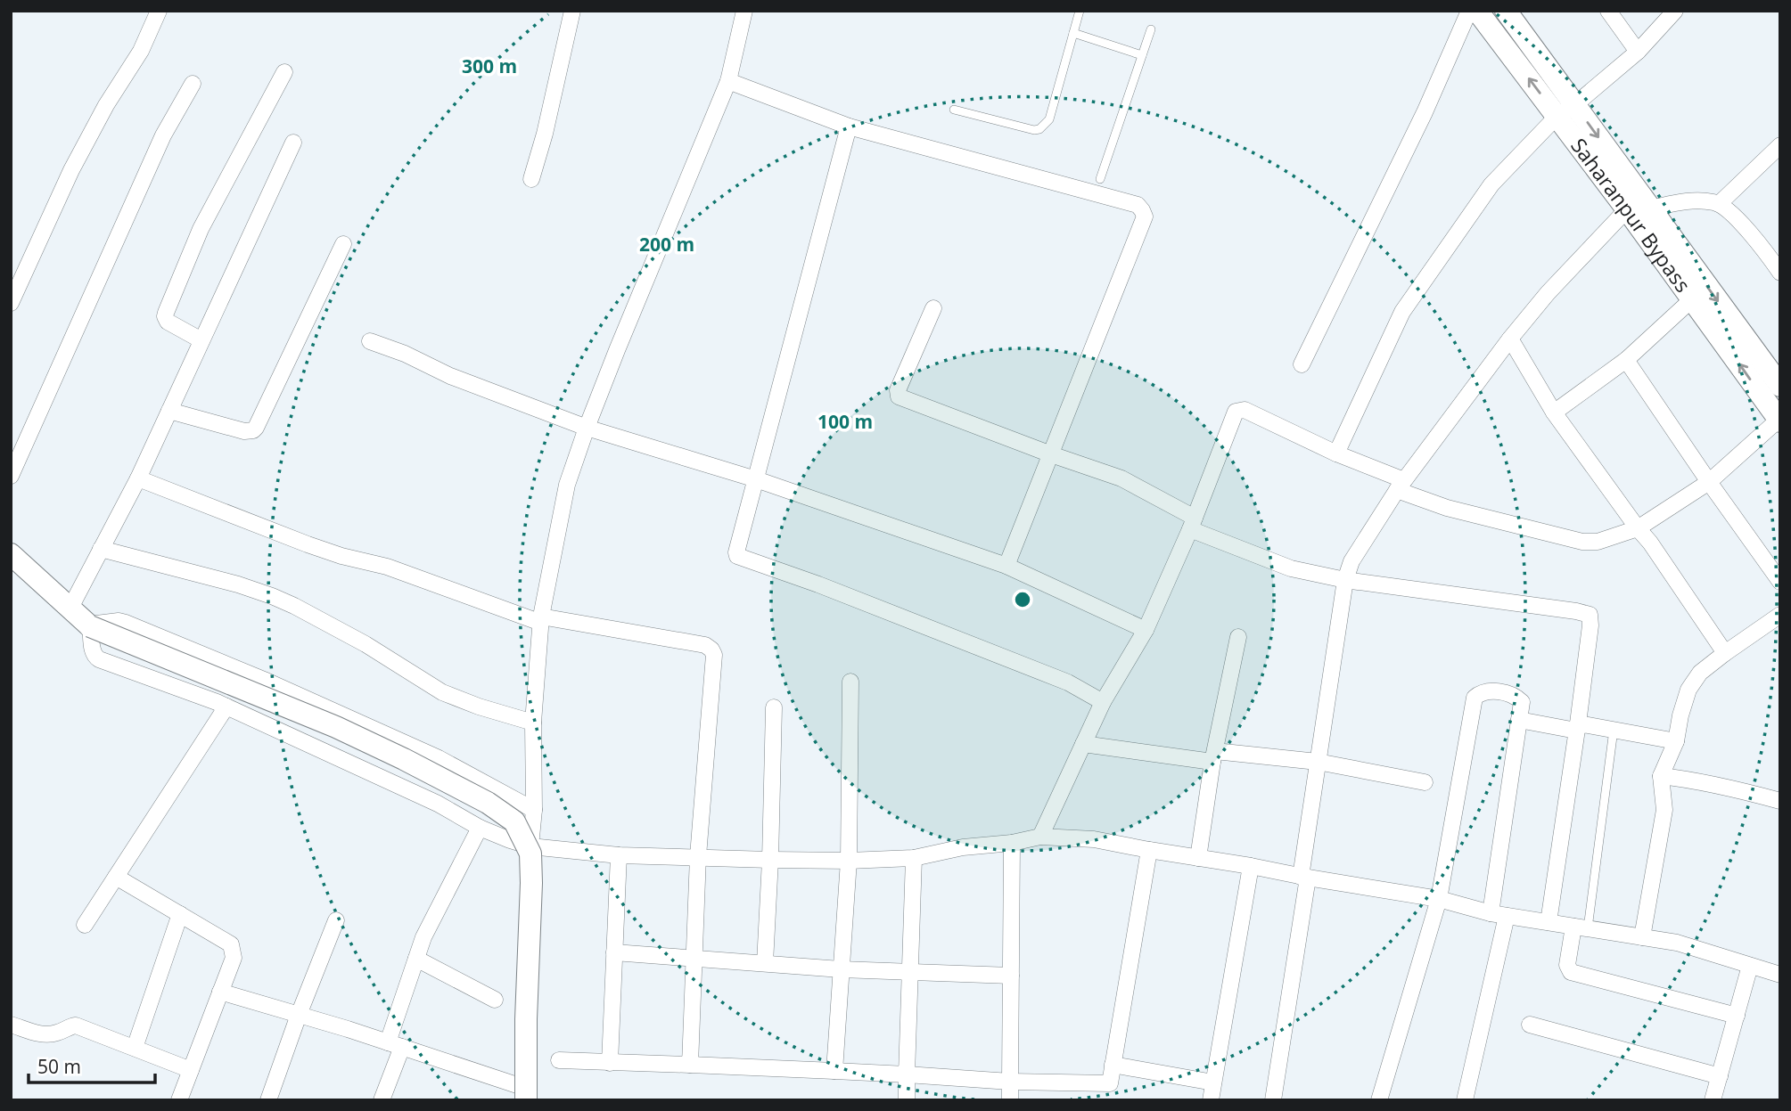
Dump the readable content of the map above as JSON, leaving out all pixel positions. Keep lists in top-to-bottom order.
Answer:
{
  "streets": {
    "main road": ["Saharanpur Bypass"]
  },
  "scale_bar": "50 m",
  "rings": ["300 m", "200 m", "100 m"]
}
